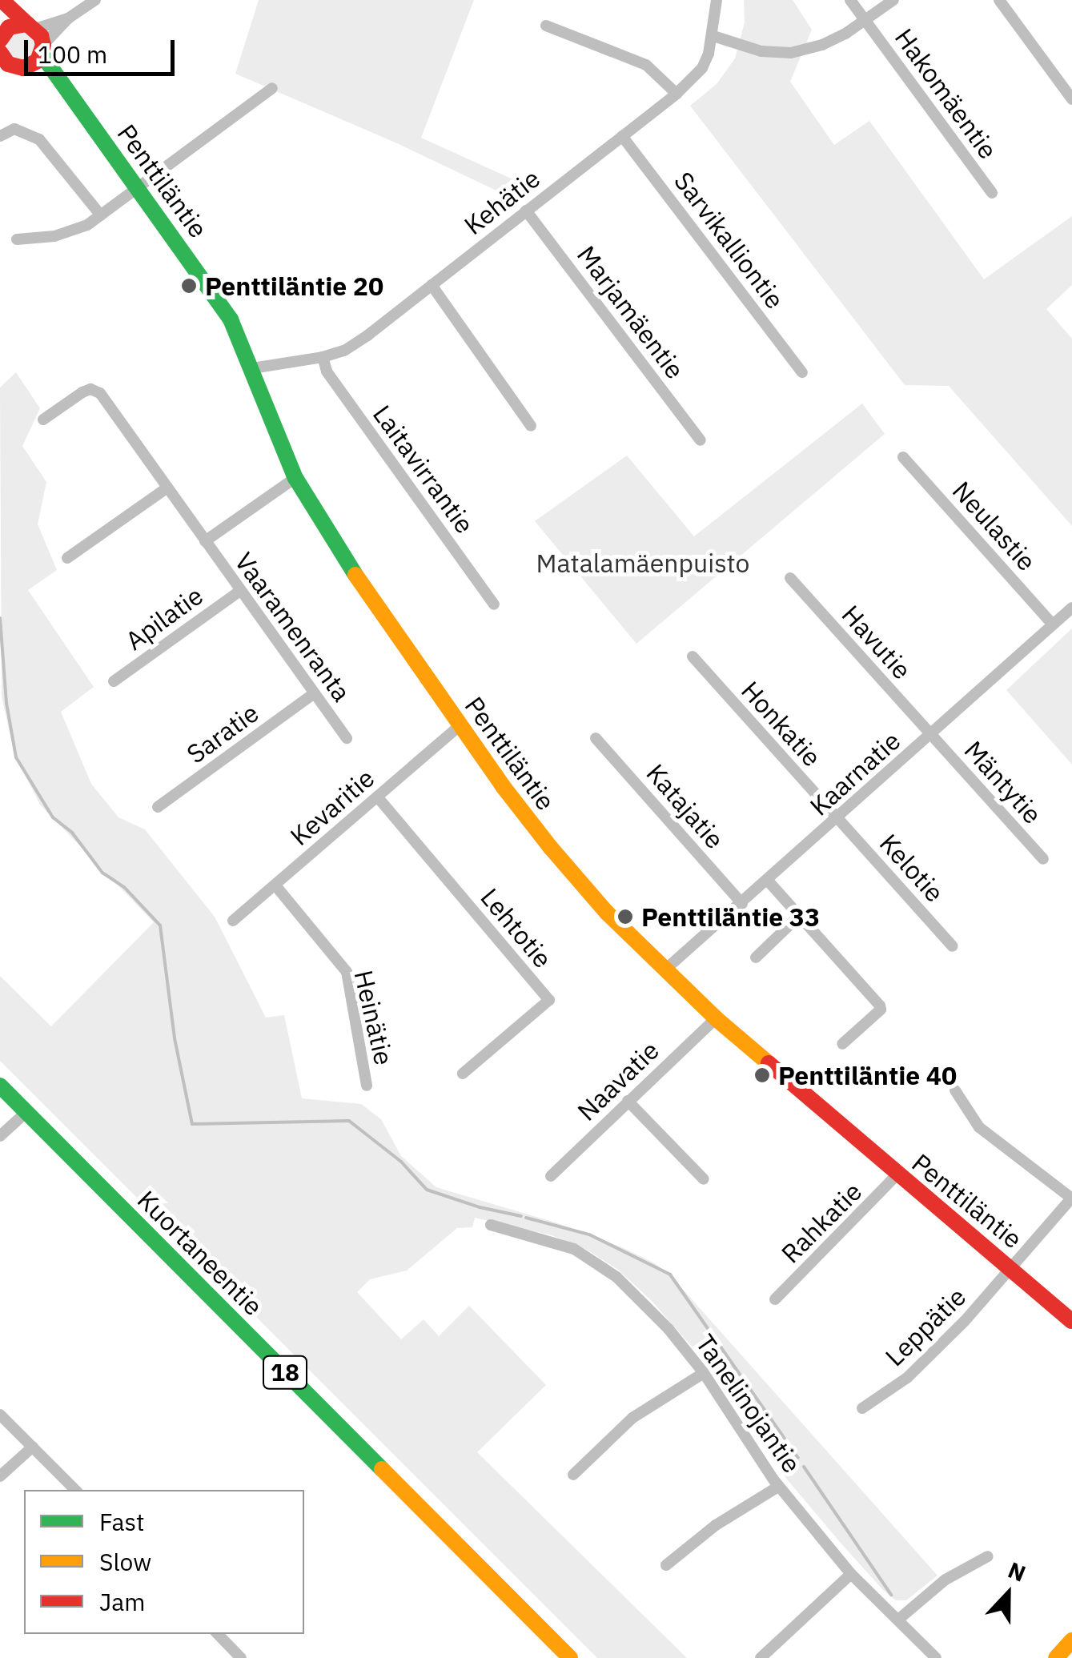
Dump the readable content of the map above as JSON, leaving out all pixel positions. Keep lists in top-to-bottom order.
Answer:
{
  "streets": {
    "main road": ["Penttiläntie", "Kuortaneentie", "18"],
    "street": [
      "Hakomäentie",
      "Kehätie",
      "Sarvikalliontie",
      "Marjamäentie",
      "Laitavirrantie",
      "Neulastie",
      "Apilatie",
      "Vaaramenranta",
      "Havutie",
      "Honkatie",
      "Saratie",
      "Kaarnatie",
      "Mäntytie",
      "Katajatie",
      "Kevaritie",
      "Kelotie",
      "Lehtotie",
      "Heinätie",
      "Naavatie",
      "Rahkatie",
      "Leppätie",
      "Tanelinojantie"
    ]
  },
  "crossings": [
    ["Penttiläntie", "Kehätie"],
    ["Penttiläntie", "Vaaramenranta"],
    ["Penttiläntie", "Kaarnatie"],
    ["Penttiläntie", "Kevaritie"],
    ["Penttiläntie", "Naavatie"],
    ["Penttiläntie", "Rahkatie"],
    ["Penttiläntie", "Leppätie"],
    ["Kehätie", "Sarvikalliontie"],
    ["Kehätie", "Marjamäentie"],
    ["Kehätie", "Laitavirrantie"],
    ["Neulastie", "Kaarnatie"],
    ["Apilatie", "Vaaramenranta"],
    ["Vaaramenranta", "Saratie"],
    ["Havutie", "Kaarnatie"],
    ["Havutie", "Mäntytie"],
    ["Honkatie", "Kaarnatie"],
    ["Honkatie", "Kelotie"],
    ["Kaarnatie", "Mäntytie"],
    ["Kaarnatie", "Katajatie"],
    ["Kaarnatie", "Kelotie"],
    ["Kevaritie", "Lehtotie"],
    ["Kevaritie", "Heinätie"]
  ],
  "parks": ["Matalamäenpuisto"],
  "places": ["Penttiläntie 20", "Penttiläntie 33", "Penttiläntie 40"],
  "legend": ["Fast", "Slow", "Jam"],
  "scale_bar": "100 m",
  "north": "top"
}
